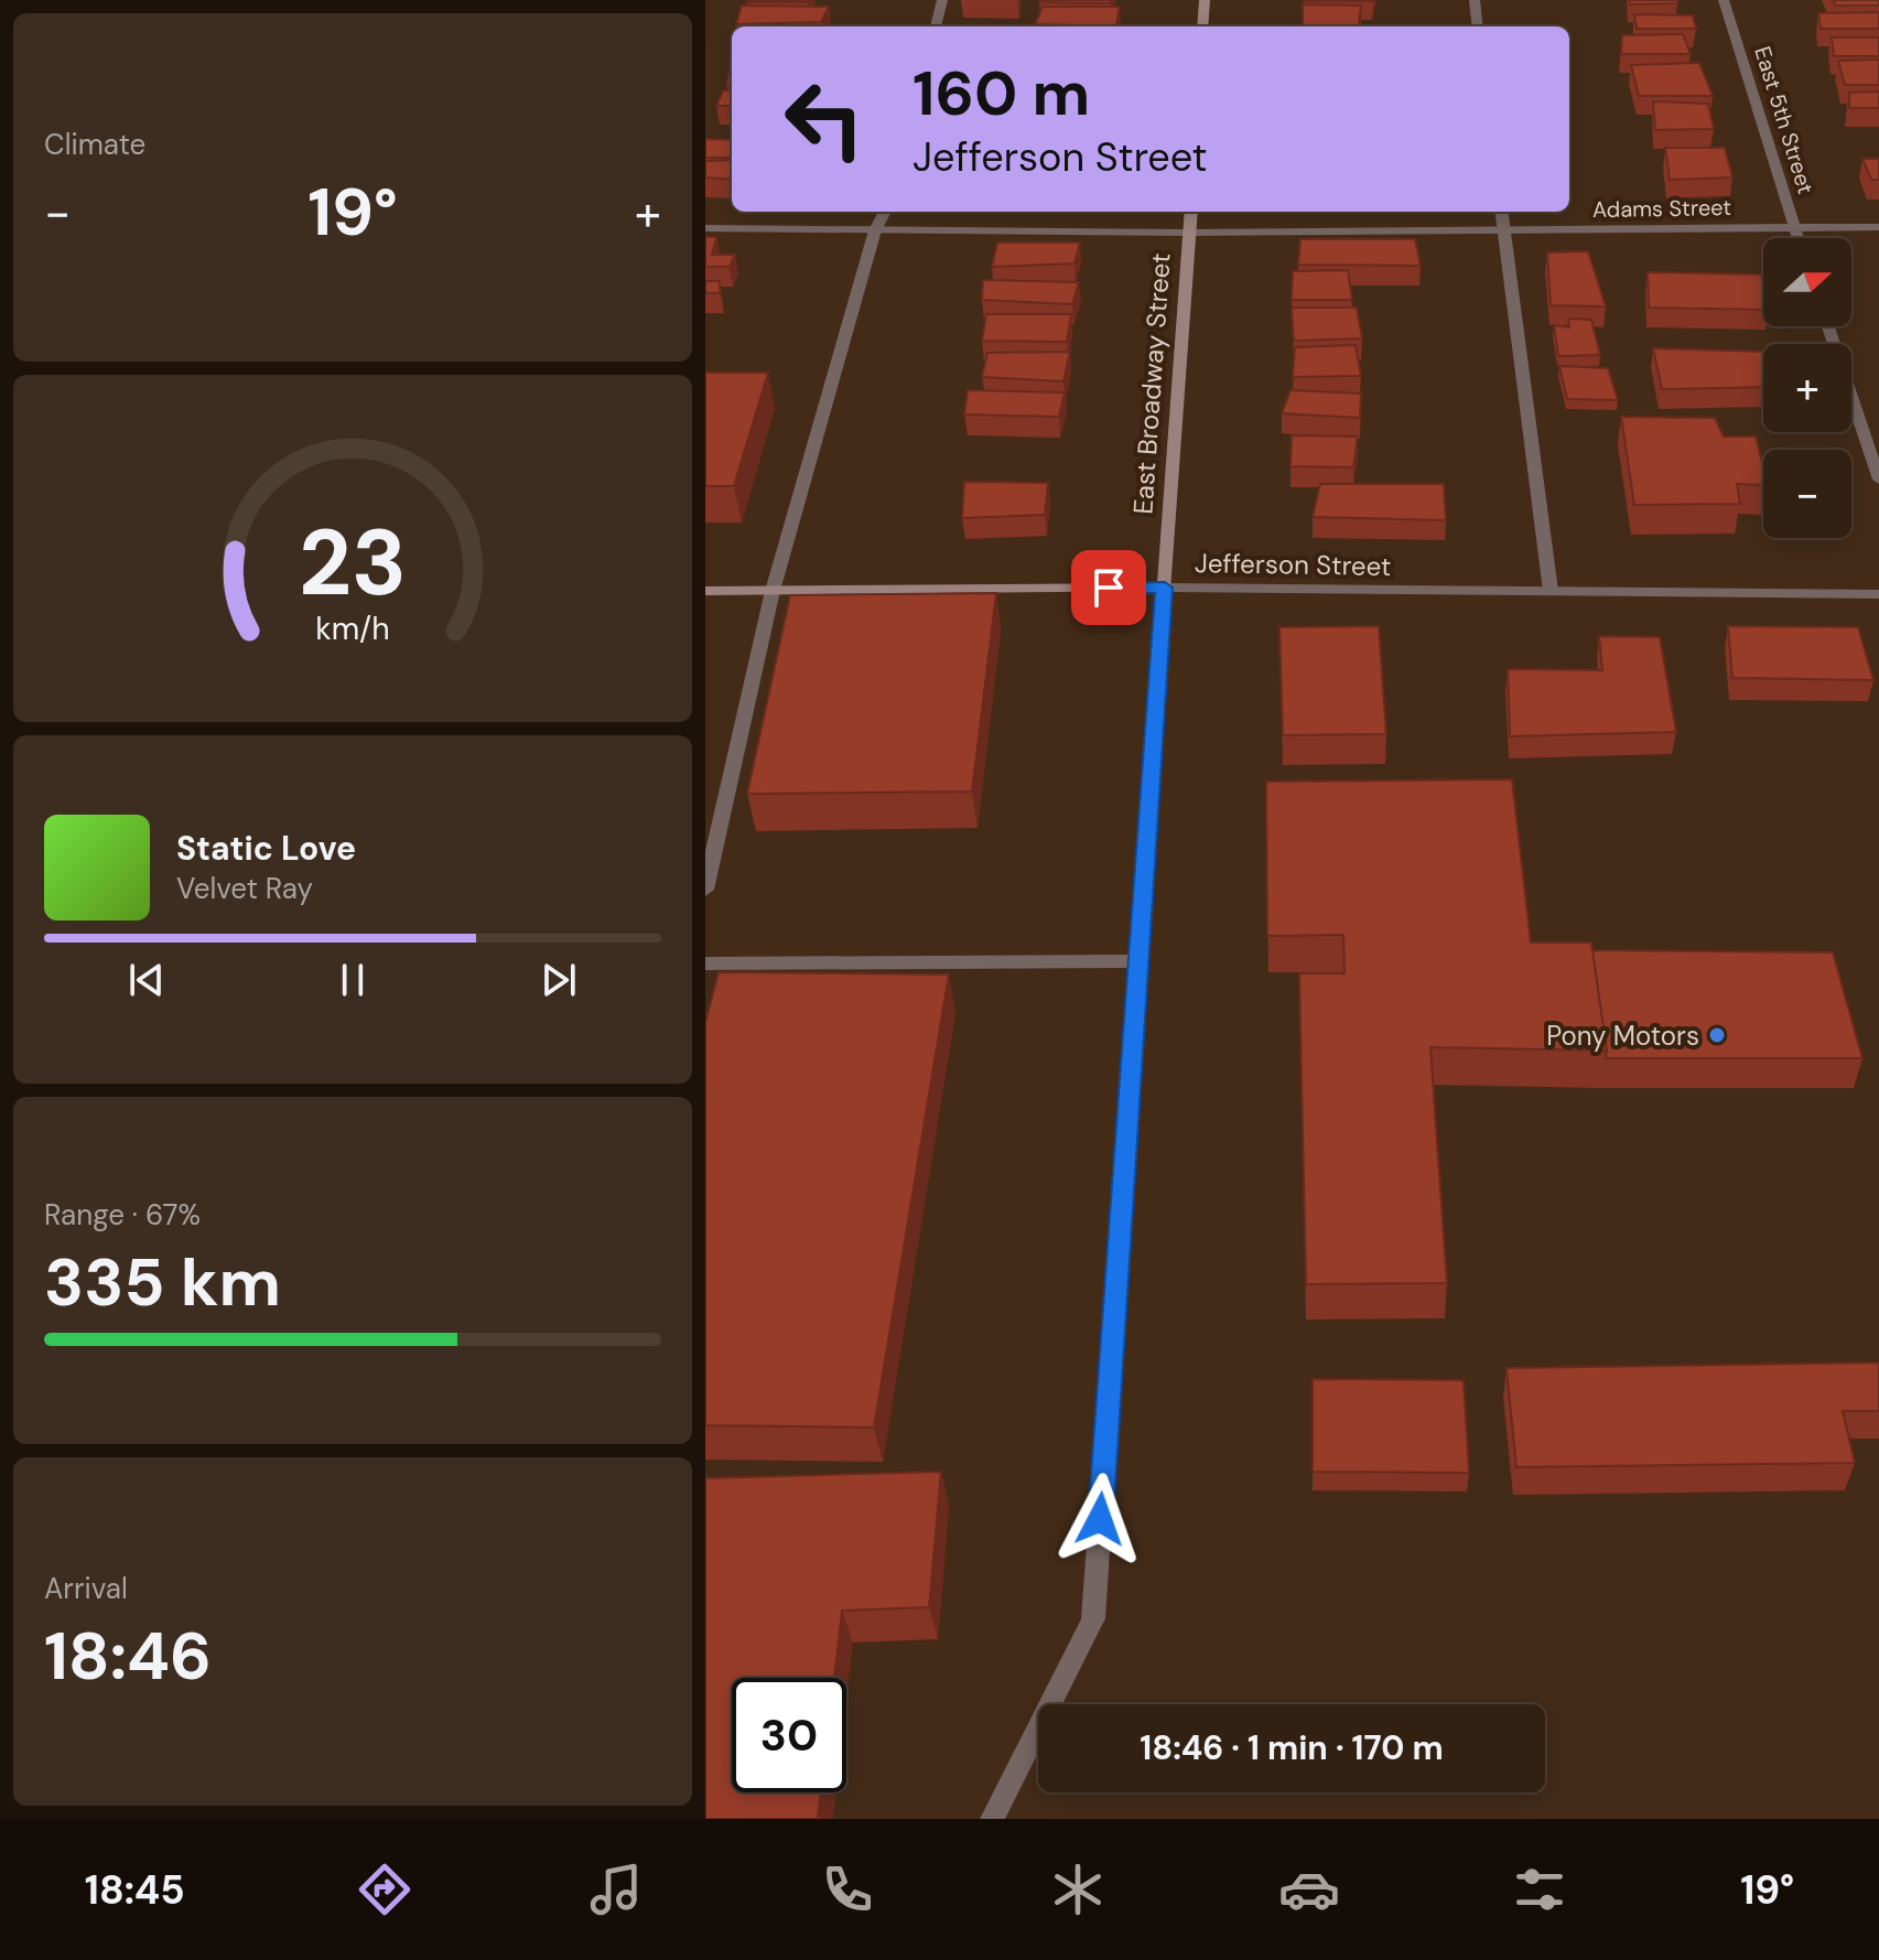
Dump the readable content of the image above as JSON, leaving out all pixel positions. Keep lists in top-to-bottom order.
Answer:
{
  "streets": {
    "street": [
      "East 5th Street",
      "Adams Street",
      "East Broadway Street",
      "Jefferson Street"
    ]
  },
  "crossings": [
    ["East 5th Street", "Adams Street"],
    ["Adams Street", "East Broadway Street"],
    ["East Broadway Street", "Jefferson Street"]
  ],
  "places": ["Pony Motors"],
  "north": "right",
  "page": {
    "tile": [
      "Climate",
      ["Range · 67%", "335 km"],
      ["Arrival", "18:46"]
    ],
    "turn": ["160 m", "Jefferson Street"],
    "heat": ["−", "19°", "+"],
    "map_buttons": ["+", "−"],
    "song": ["Static Love", "Velvet Ray"],
    "limit": "30",
    "trip": "18:46 · 1 min · 170 m",
    "tabs": ["18:45", "19°"],
    "gauge": ["23", "km/h"]
  }
}
